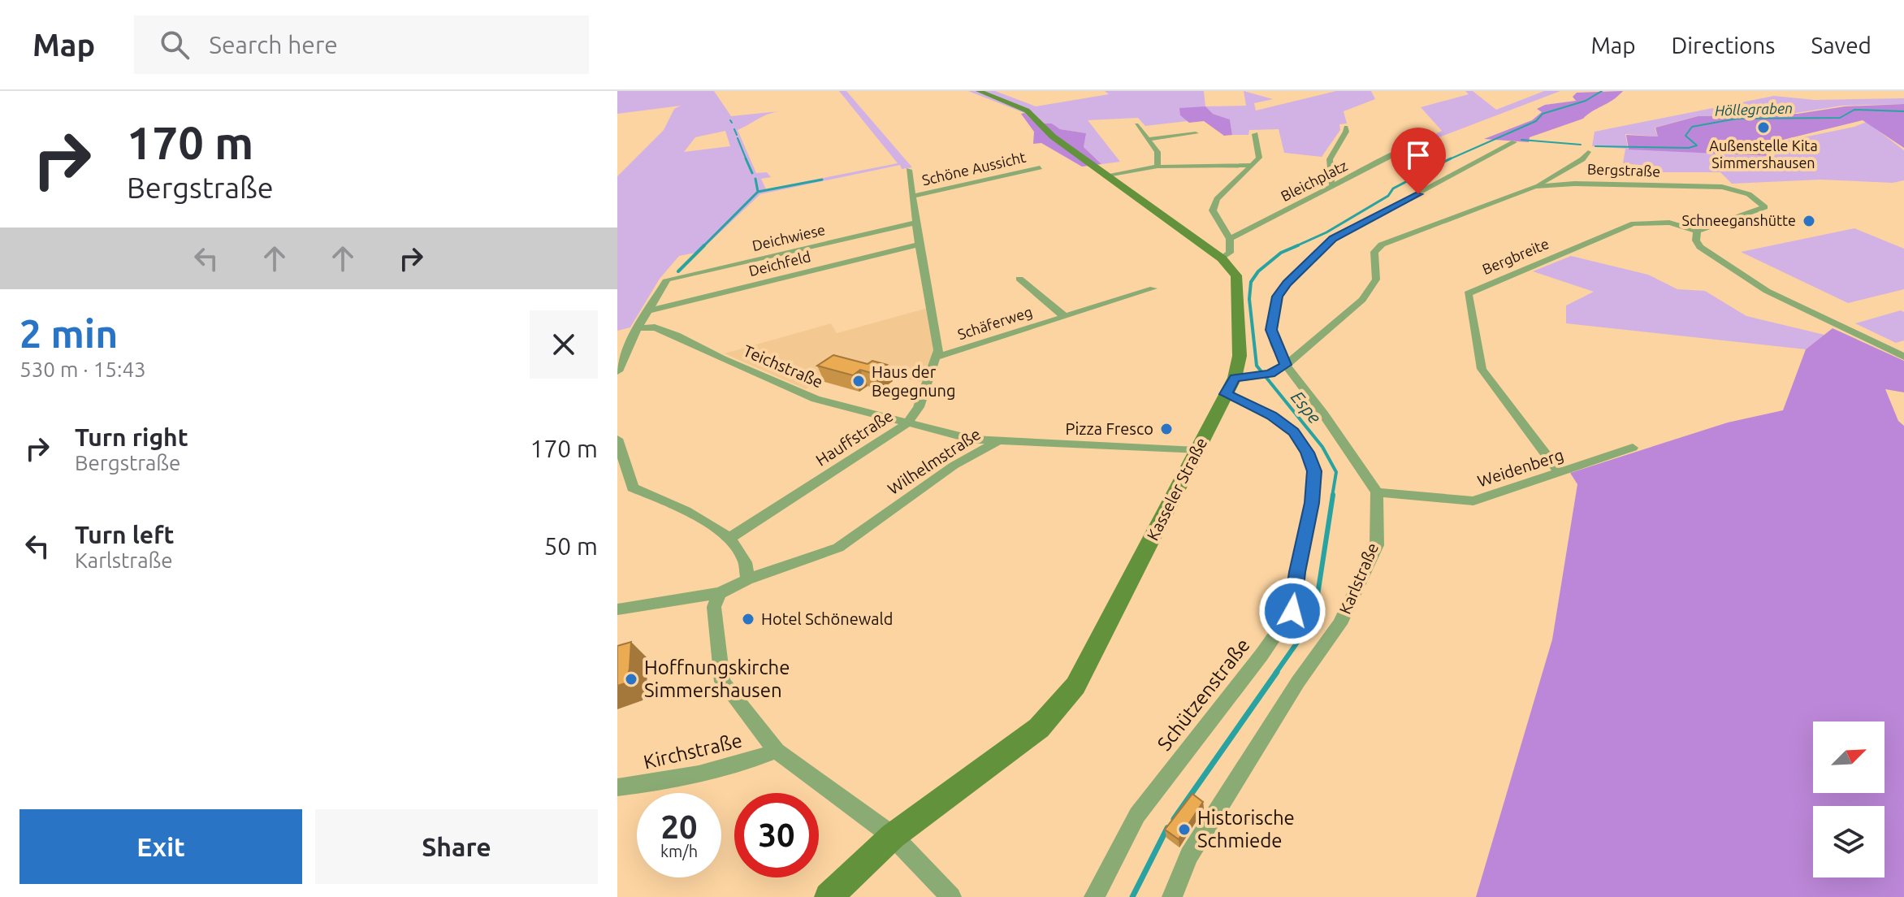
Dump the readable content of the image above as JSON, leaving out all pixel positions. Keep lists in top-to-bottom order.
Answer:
{
  "streets": {
    "street": [
      "Schöne Aussicht",
      "Bergstraße",
      "Bleichplatz",
      "Deichwiese",
      "Bergbreite",
      "Deichfeld",
      "Schäferweg",
      "Teichstraße",
      "Hauffstraße",
      "Wilhelmstraße",
      "Weidenberg",
      "Kasseler Straße",
      "Karlstraße",
      "Schützenstraße",
      "Kirchstraße"
    ]
  },
  "crossings": [
    ["Schöne Aussicht", "Hauffstraße"],
    ["Bergstraße", "Bergbreite"],
    ["Bergstraße", "Kasseler Straße"],
    ["Bergstraße", "Schützenstraße"],
    ["Deichwiese", "Deichfeld"],
    ["Deichwiese", "Hauffstraße"],
    ["Bergbreite", "Weidenberg"],
    ["Deichfeld", "Hauffstraße"],
    ["Schäferweg", "Hauffstraße"],
    ["Teichstraße", "Hauffstraße"],
    ["Teichstraße", "Wilhelmstraße"],
    ["Wilhelmstraße", "Kasseler Straße"],
    ["Weidenberg", "Karlstraße"],
    ["Kasseler Straße", "Schützenstraße"]
  ],
  "water": ["Höllegraben", "Espe"],
  "places": [
    "Außenstelle Kita Simmershausen",
    "Schneeganshütte",
    "Haus der Begegnung",
    "Pizza Fresco",
    "Hotel Schönewald",
    "Hoffnungskirche Simmershausen",
    "Historische Schmiede"
  ],
  "north": "top right",
  "page": {
    "header": "Map",
    "search": "Search here",
    "nav": ["Map", "Directions", "Saved"],
    "turn": ["170 m", "Bergstraße"],
    "heading": ["2 min", "530 m · 15:43"],
    "list": [
      {
        "name": "Turn right",
        "note": "Bergstraße",
        "value": "170 m"
      },
      {
        "name": "Turn left",
        "note": "Karlstraße",
        "value": "50 m"
      }
    ],
    "speed": "20 km/h",
    "limit": "30",
    "buttons": ["Exit", "Share"]
  }
}
